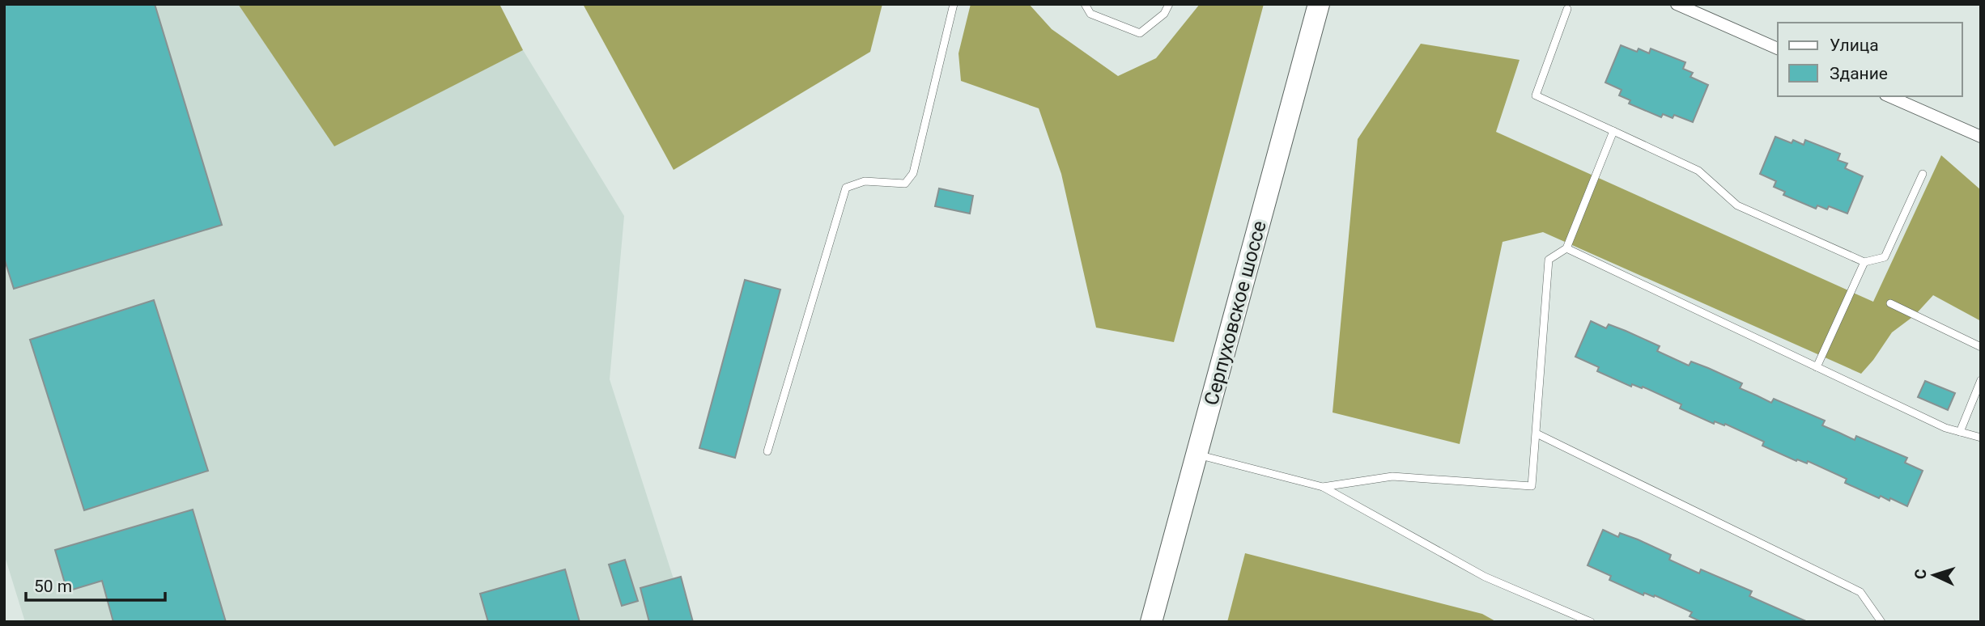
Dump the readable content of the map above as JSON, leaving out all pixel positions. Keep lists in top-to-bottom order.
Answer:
{
  "streets": {
    "main road": ["Серпуховское шоссе"]
  },
  "legend": ["Улица", "Здание"],
  "scale_bar": "50 m",
  "north": "left"
}
